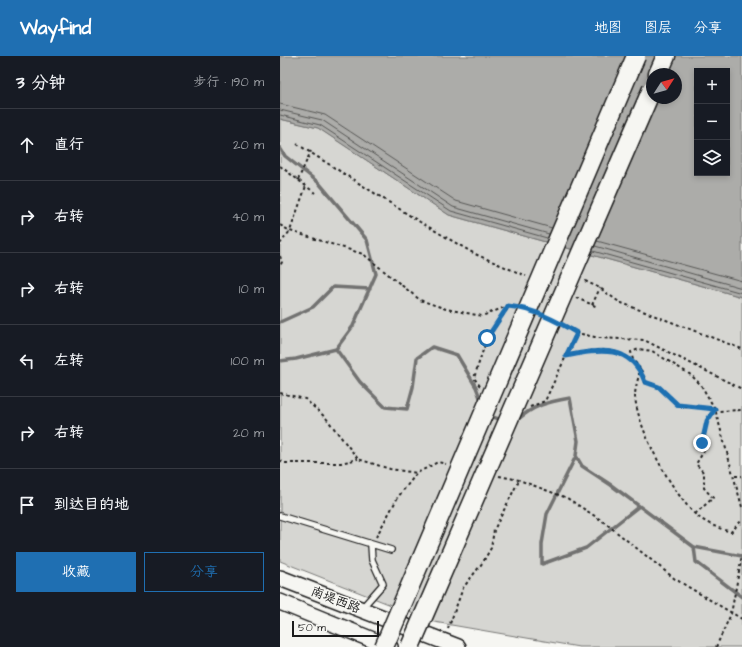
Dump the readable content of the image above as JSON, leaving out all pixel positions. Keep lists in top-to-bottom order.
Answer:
{
  "streets": {
    "main road": ["南堤西路"]
  },
  "scale_bar": "50 m",
  "north": "top right",
  "page": {
    "header": "Wayfind",
    "nav": ["地图", "图层", "分享"],
    "heading": ["3 分钟", "步行 · 190 m"],
    "map_buttons": ["+", "−"],
    "list": [
      ["直行", "20 m"],
      ["右转", "40 m"],
      ["右转", "10 m"],
      ["左转", "100 m"],
      ["右转", "20 m"],
      "到达目的地"
    ],
    "buttons": ["收藏", "分享"],
    "scale": "50 m"
  }
}
